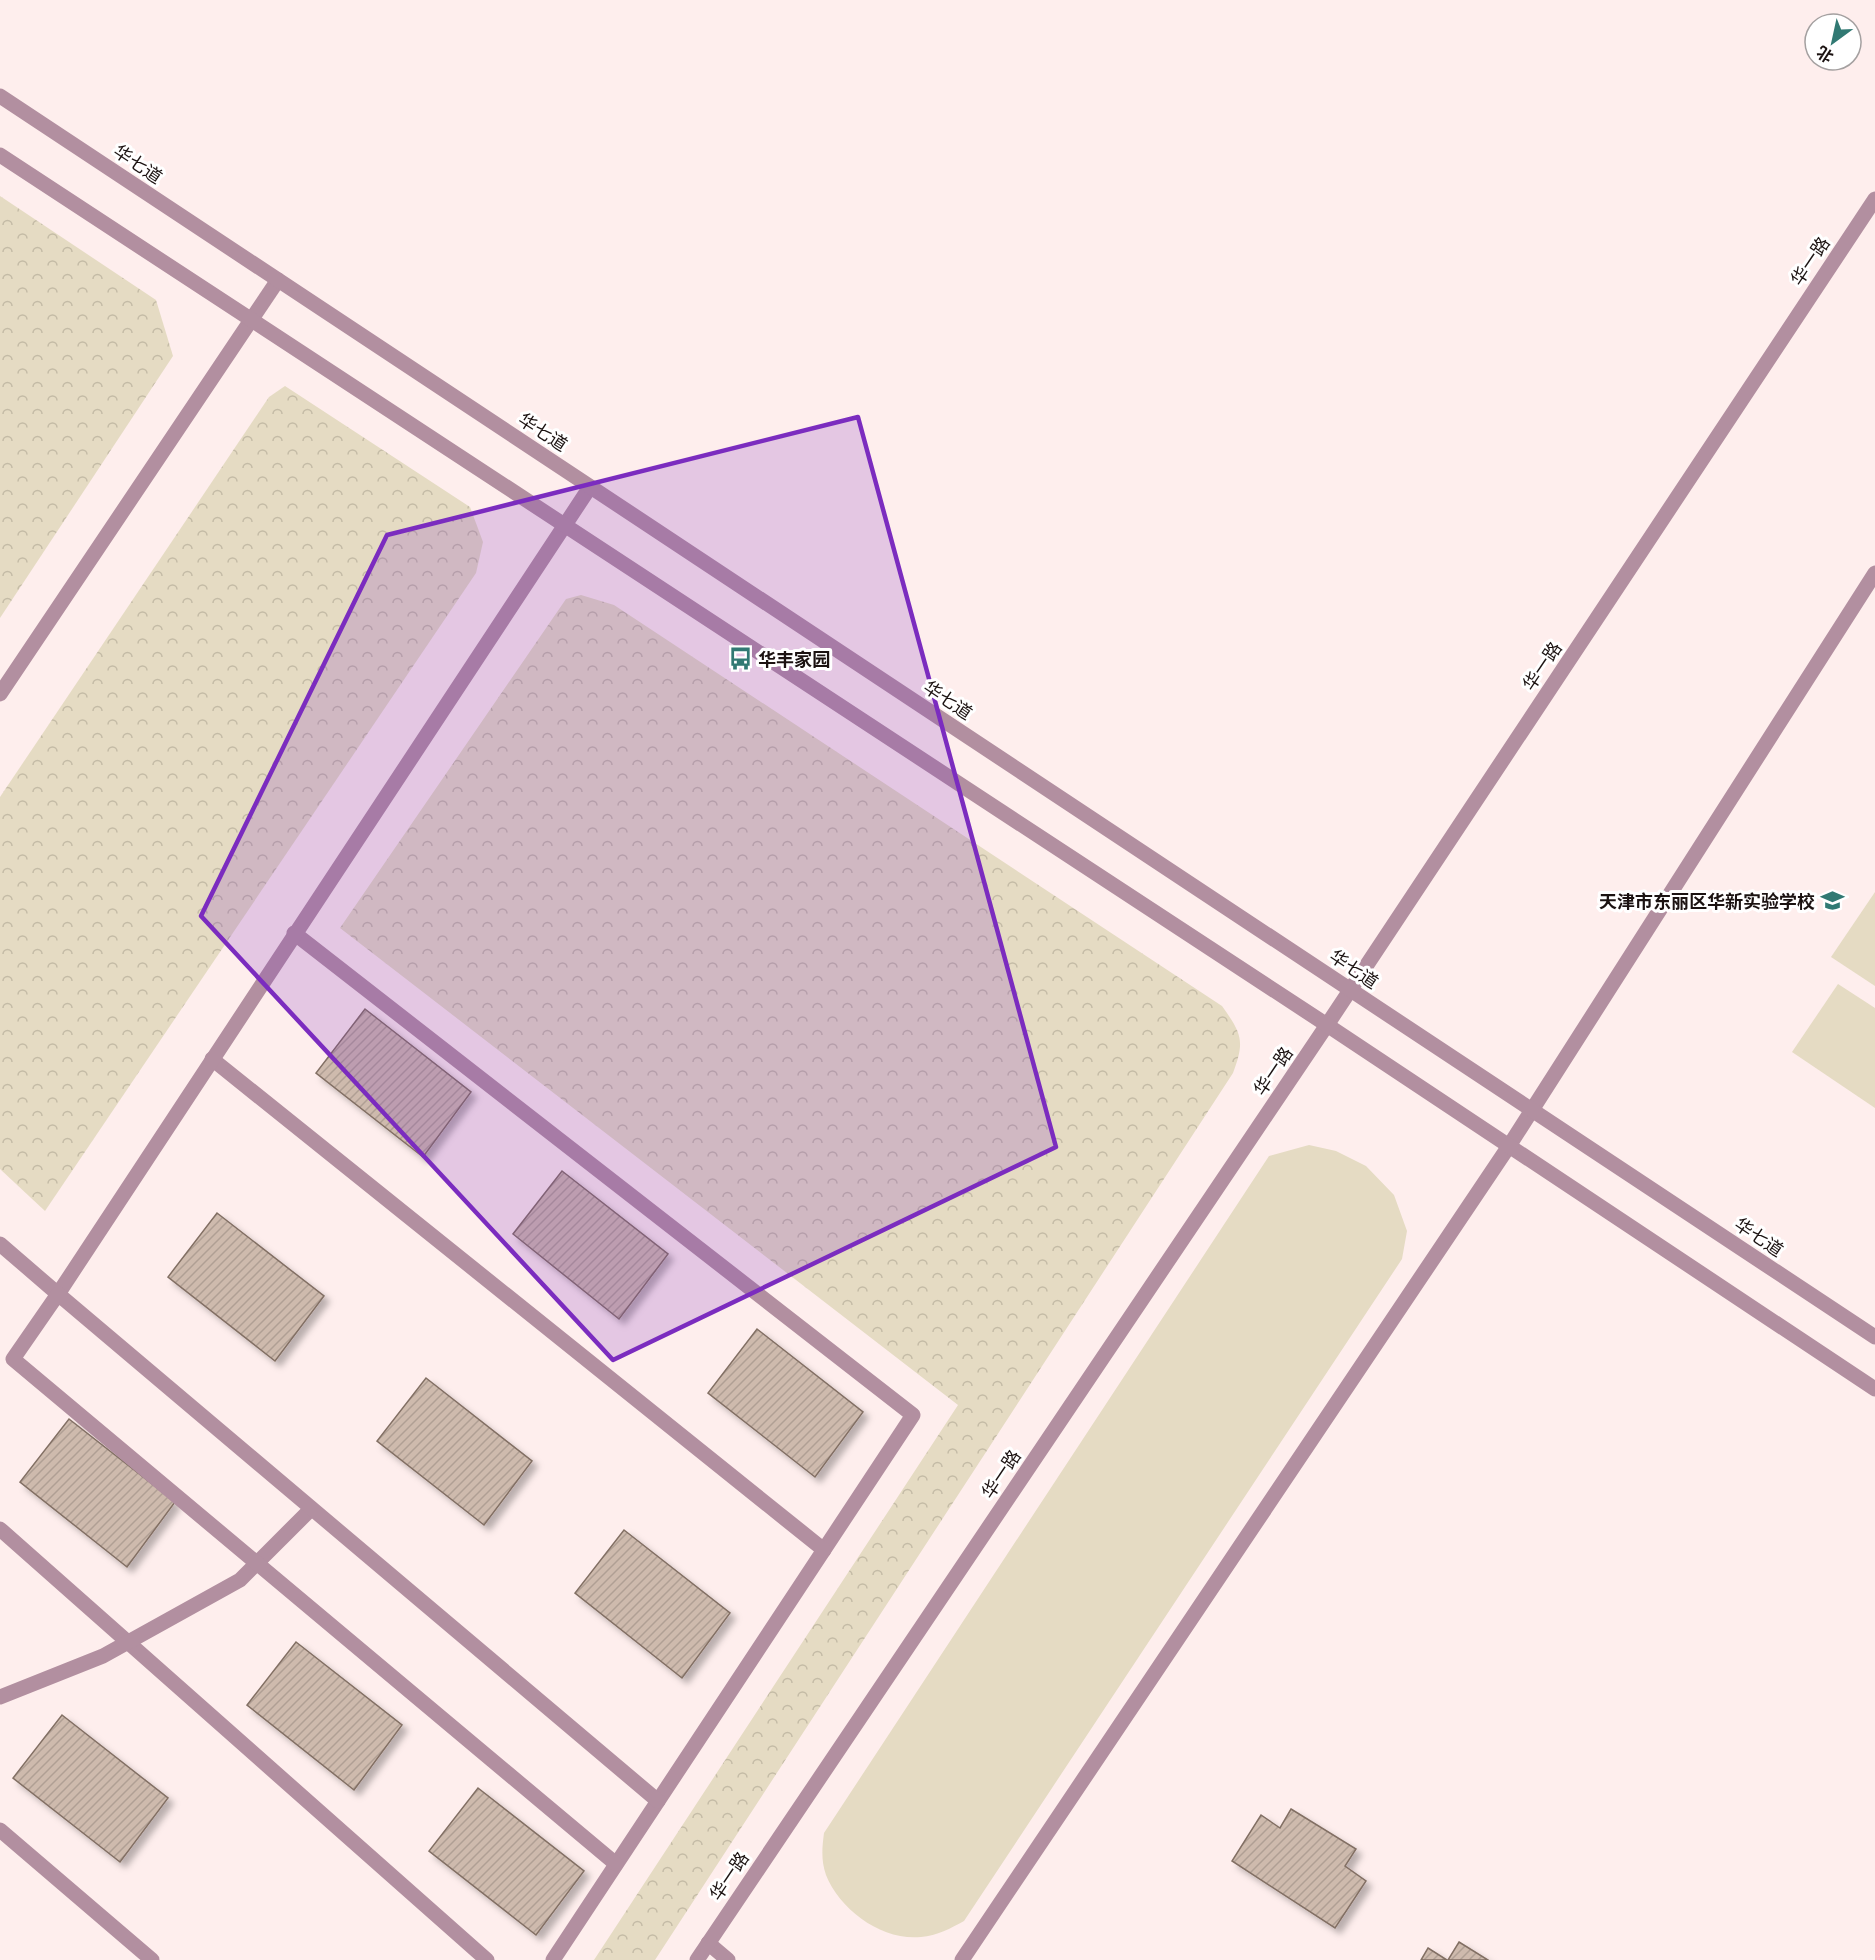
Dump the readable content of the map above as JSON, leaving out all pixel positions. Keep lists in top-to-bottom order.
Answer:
{
  "streets": {
    "street": ["华七道", "华一路"]
  },
  "crossings": [
    ["华七道", "华一路"]
  ],
  "places": {
    "bus stop": ["华丰家园"],
    "school or university": ["天津市东丽区华新实验学校"]
  },
  "north": "bottom left"
}
